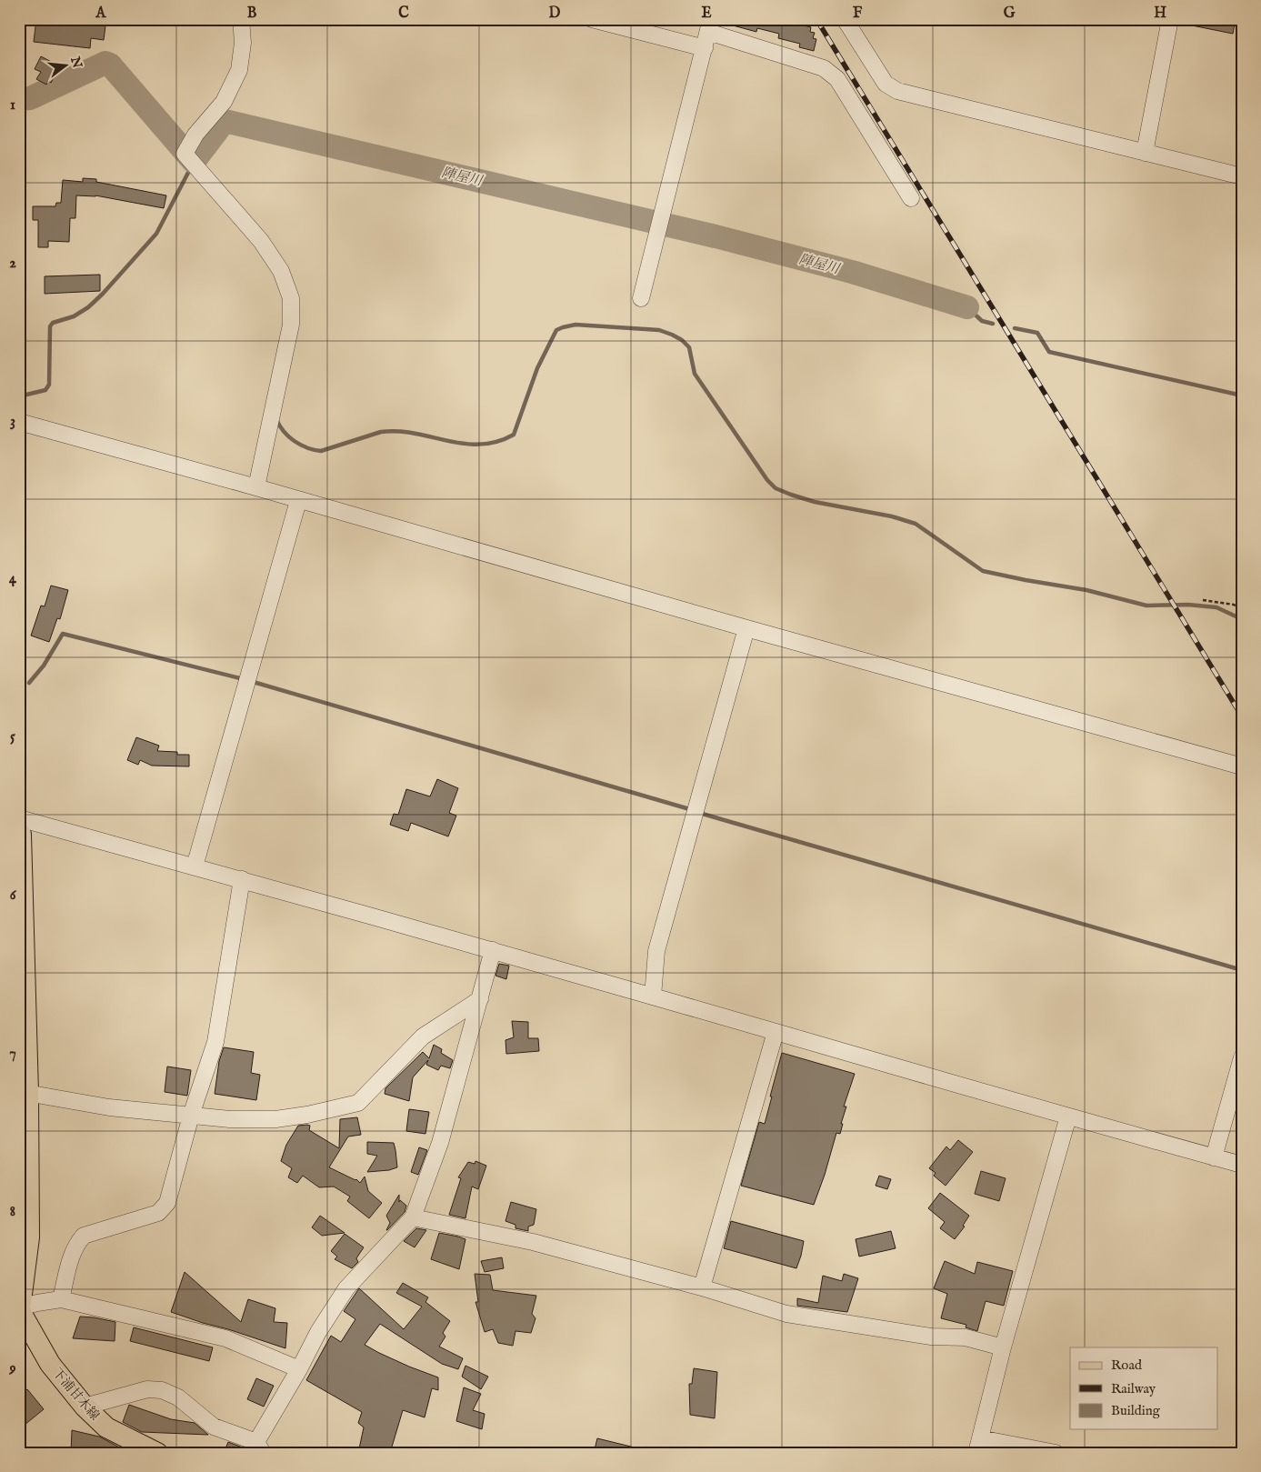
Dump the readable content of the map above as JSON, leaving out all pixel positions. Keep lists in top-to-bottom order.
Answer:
{
  "streets": {
    "main road": ["下浦甘木線"]
  },
  "water": ["陣屋川"],
  "legend": ["Road", "Railway", "Building"],
  "north": "right",
  "grid": {
    "columns": [
      "A",
      "B",
      "C",
      "D",
      "E",
      "F",
      "G",
      "H"
    ],
    "rows": [
      "1",
      "2",
      "3",
      "4",
      "5",
      "6",
      "7",
      "8",
      "9"
    ]
  }
}
